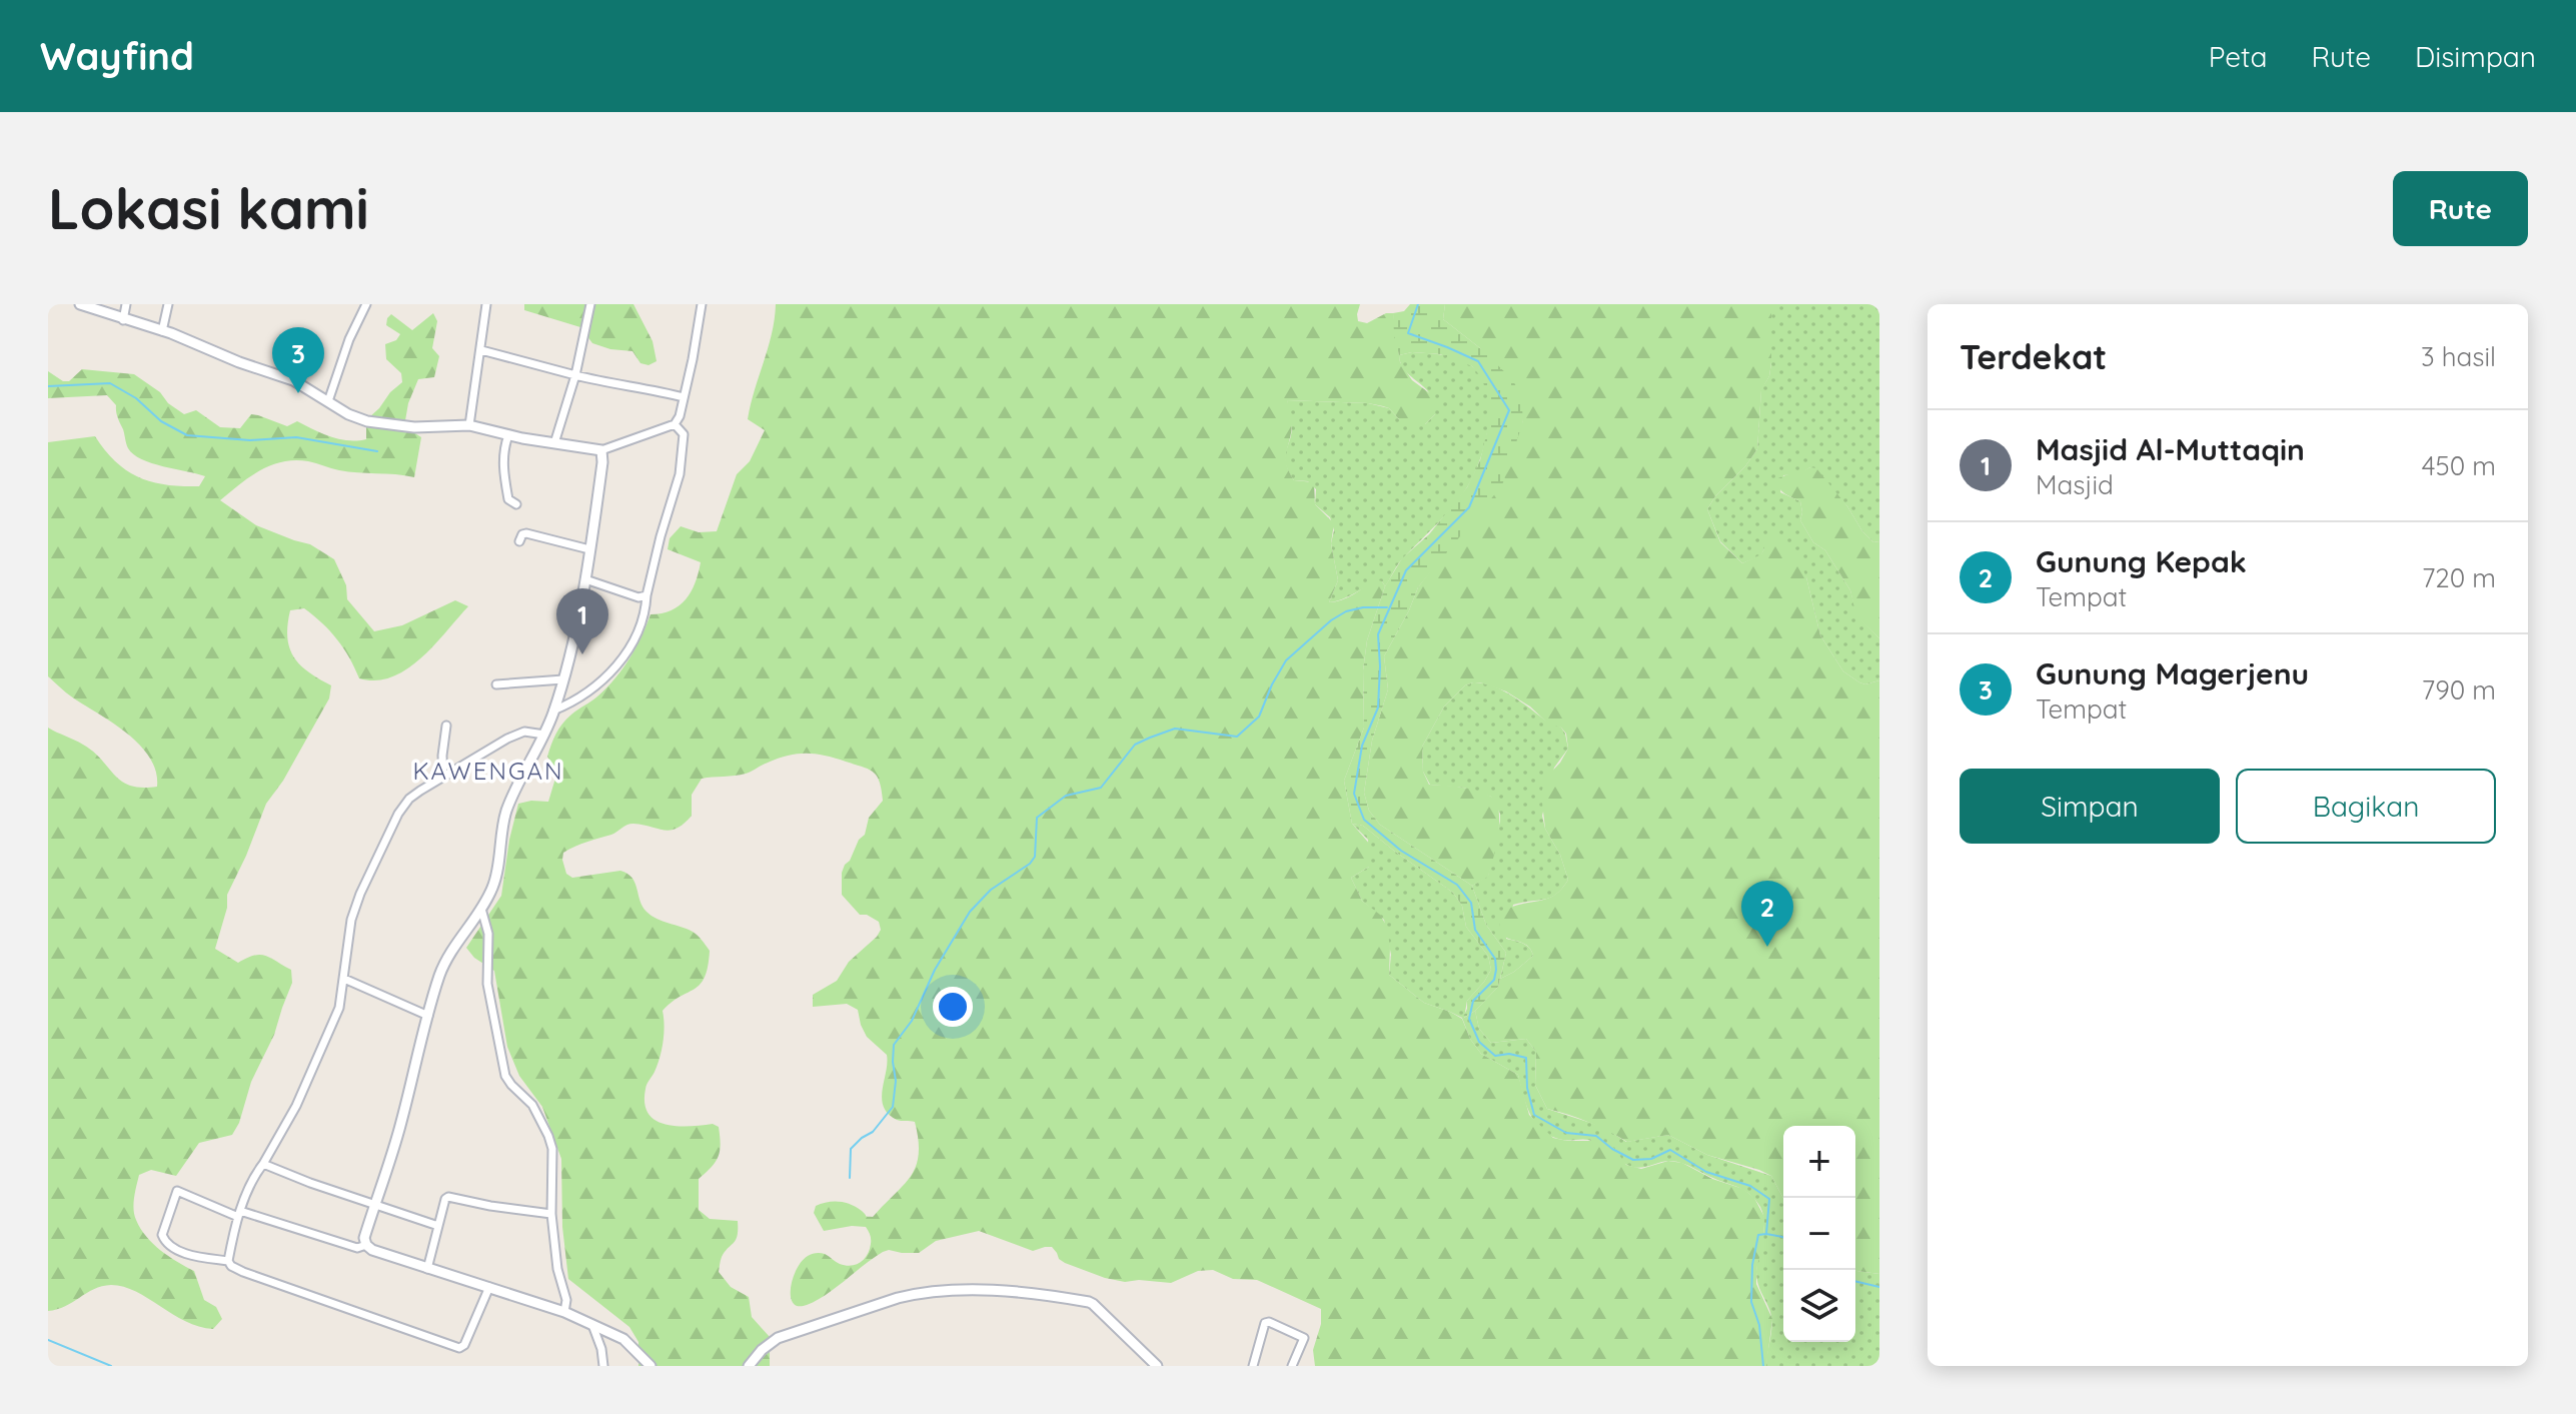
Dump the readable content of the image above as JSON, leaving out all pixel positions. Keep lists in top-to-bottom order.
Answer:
{
  "districts": ["KAWENGAN"],
  "page": {
    "header": "Wayfind",
    "nav": ["Peta", "Rute", "Disimpan"],
    "buttons": [
      "Rute",
      ["Simpan", "Bagikan"]
    ],
    "title": "Lokasi kami",
    "heading": ["Terdekat", "3 hasil"],
    "pins": ["3", "1", "2"],
    "list": [
      {
        "mark": "1",
        "name": "Masjid Al-Muttaqin",
        "note": "Masjid",
        "value": "450 m"
      },
      {
        "mark": "2",
        "name": "Gunung Kepak",
        "note": "Tempat",
        "value": "720 m"
      },
      {
        "mark": "3",
        "name": "Gunung Magerjenu",
        "note": "Tempat",
        "value": "790 m"
      }
    ],
    "map_buttons": ["+", "−"]
  }
}
